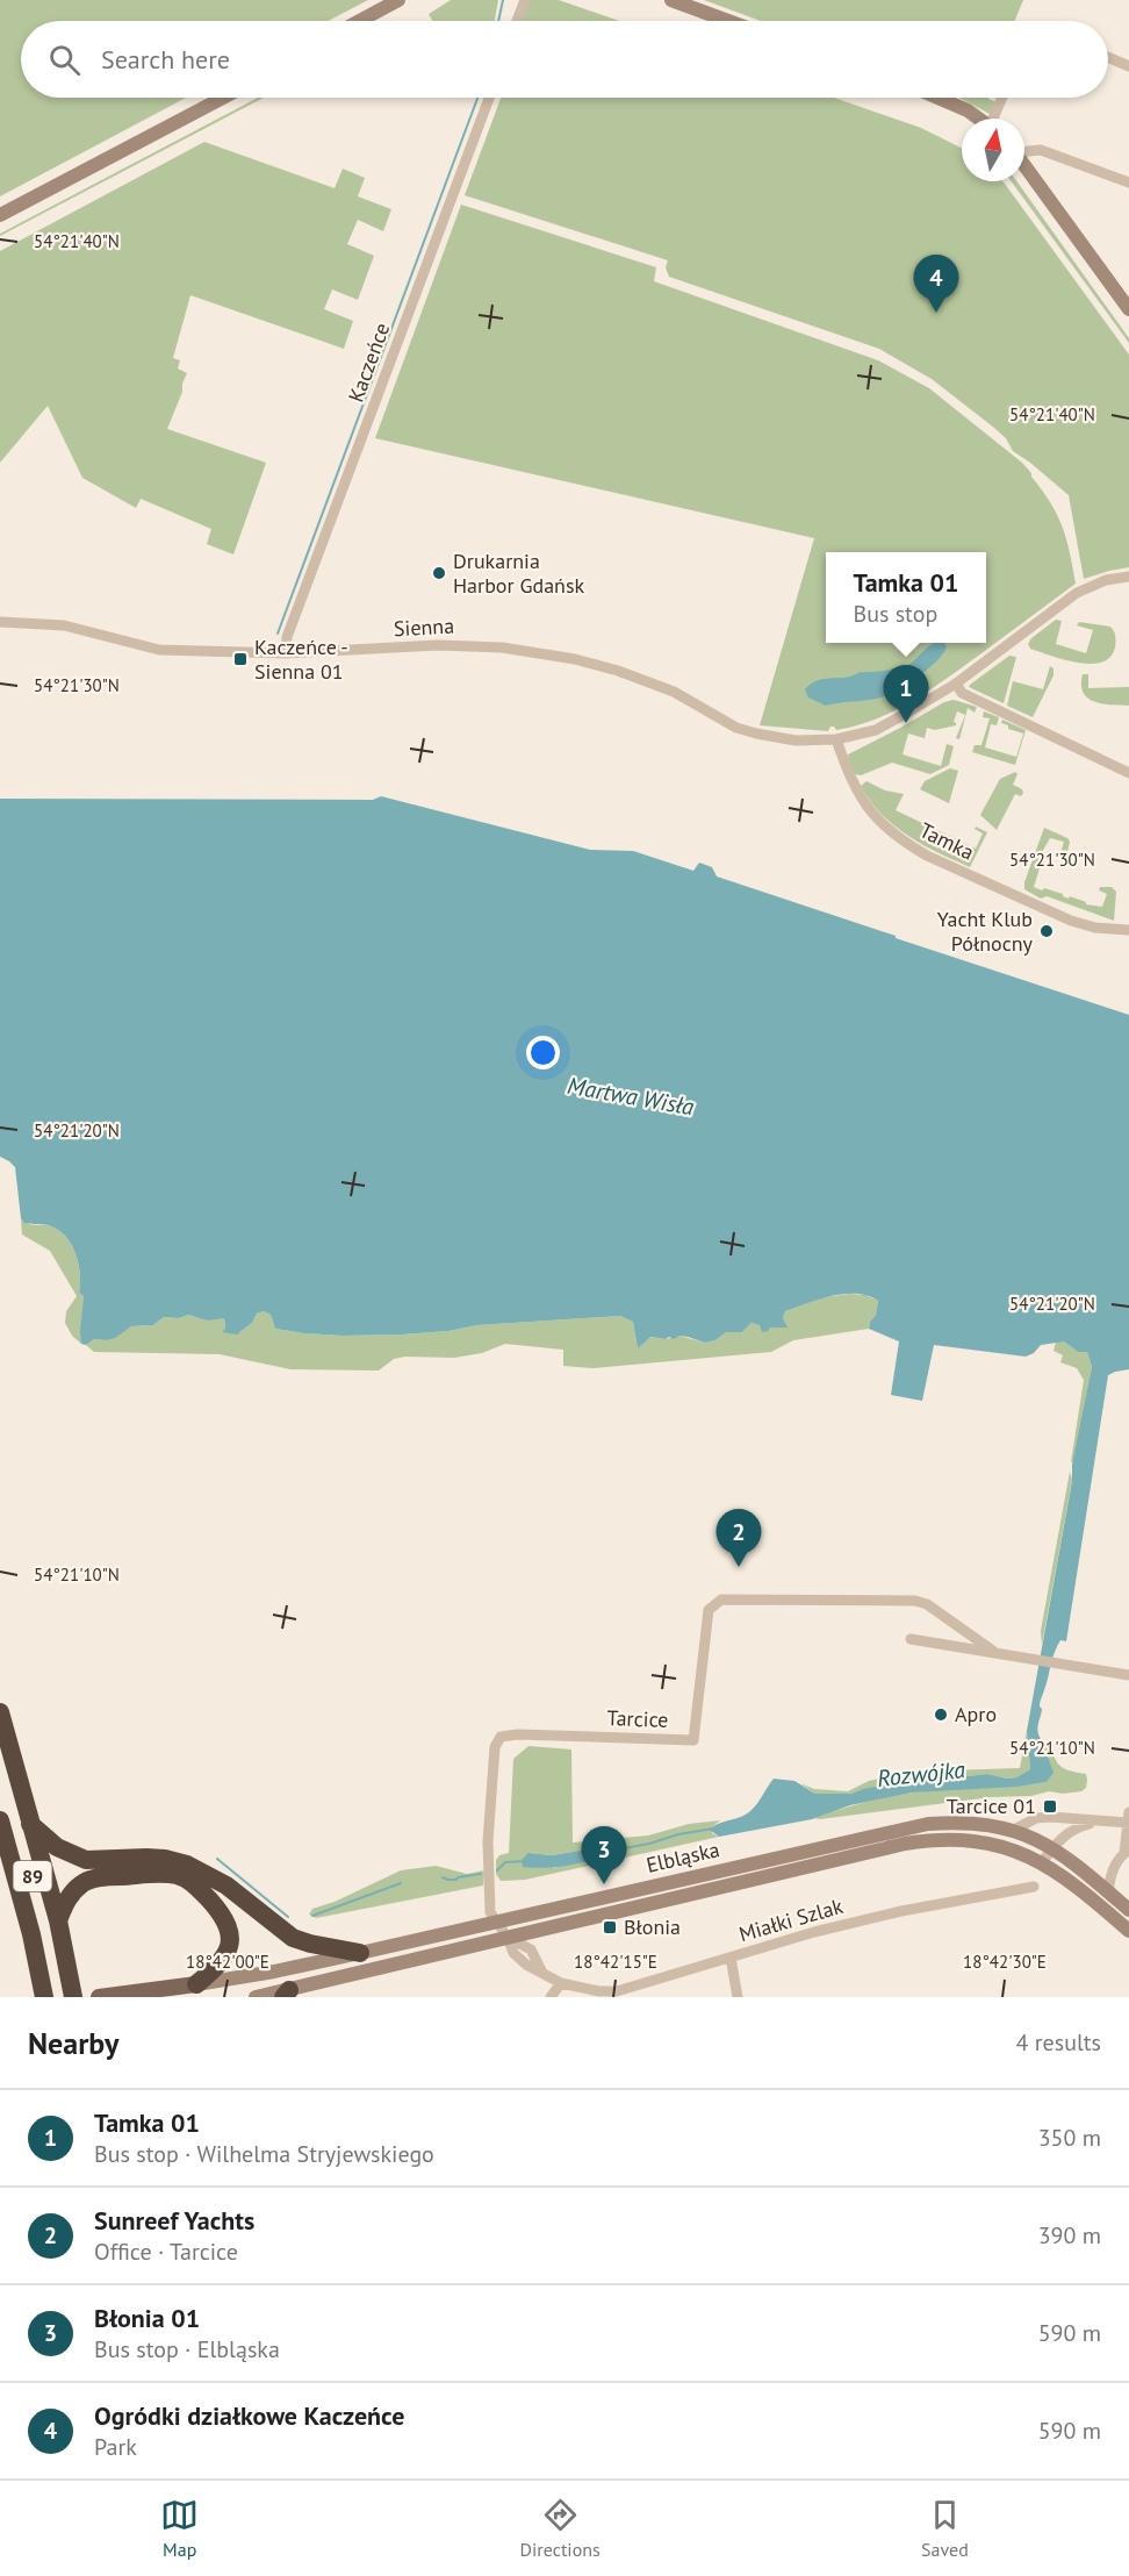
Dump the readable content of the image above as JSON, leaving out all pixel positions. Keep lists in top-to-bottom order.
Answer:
{
  "streets": {
    "highway": ["89"],
    "main road": ["Elbląska"],
    "street": [
      "Kaczeńce",
      "Sienna",
      "Tamka",
      "Tarcice",
      "Miałki Szlak"
    ]
  },
  "crossings": [
    ["Kaczeńce", "Sienna"],
    ["Sienna", "Tamka"],
    ["Tarcice", "Elbląska"],
    ["Tarcice", "Miałki Szlak"],
    ["Elbląska", "Miałki Szlak"]
  ],
  "water": ["Martwa Wisła", "Rozwójka"],
  "places": {
    "other": ["Drukarnia Harbor Gdańsk", "Yacht Klub Północny", "Apro"],
    "transit": ["Kaczeńce - Sienna 01", "Tarcice 01", "Błonia"]
  },
  "north": "top",
  "page": {
    "search": "Search here",
    "pins": [
      "4",
      "1",
      "2",
      "3"
    ],
    "popup": ["Tamka 01", "Bus stop"],
    "heading": ["Nearby", "4 results"],
    "list": [
      {
        "mark": "1",
        "name": "Tamka 01",
        "note": "Bus stop · Wilhelma Stryjewskiego",
        "value": "350 m"
      },
      {
        "mark": "2",
        "name": "Sunreef Yachts",
        "note": "Office · Tarcice",
        "value": "390 m"
      },
      {
        "mark": "3",
        "name": "Błonia 01",
        "note": "Bus stop · Elbląska",
        "value": "590 m"
      },
      {
        "mark": "4",
        "name": "Ogródki działkowe Kaczeńce",
        "note": "Park",
        "value": "590 m"
      }
    ],
    "nav": ["Map", "Directions", "Saved"]
  },
  "coordinates": [
    "54°21'40\"N",
    "54°21'30\"N",
    "54°21'20\"N",
    "54°21'10\"N",
    "18°42'00\"E",
    "18°42'15\"E",
    "18°42'30\"E"
  ]
}
